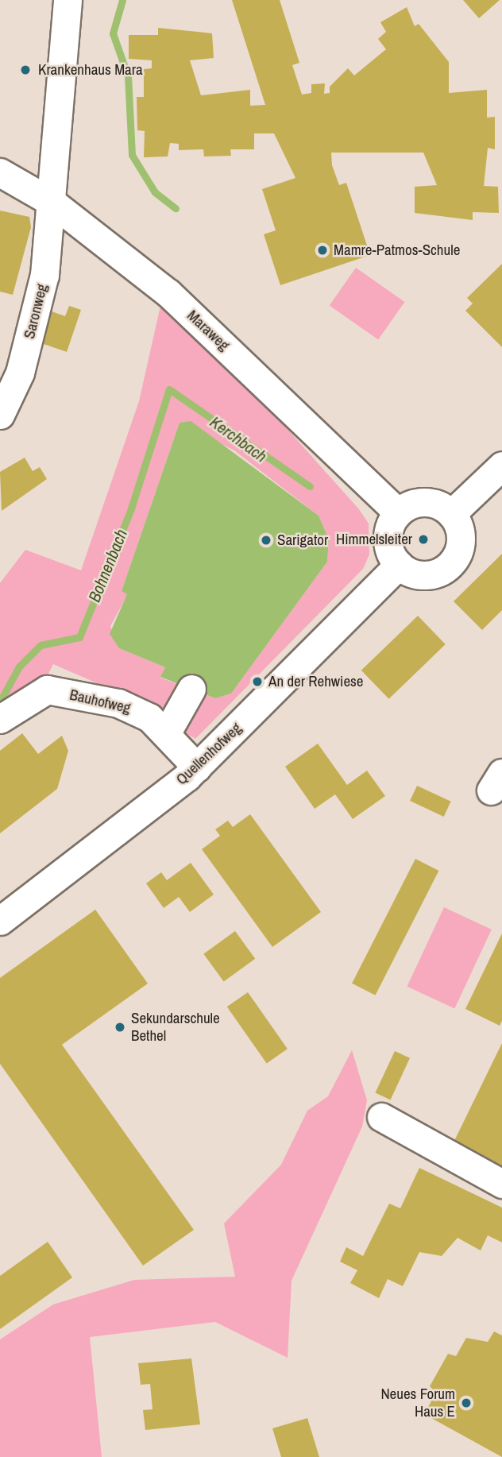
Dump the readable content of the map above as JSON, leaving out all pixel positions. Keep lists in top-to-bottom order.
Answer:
{
  "streets": {
    "street": [
      "Saronweg",
      "Maraweg",
      "Bauhofweg",
      "Quellenhofweg"
    ]
  },
  "crossings": [
    ["Saronweg", "Maraweg"],
    ["Maraweg", "Quellenhofweg"],
    ["Bauhofweg", "Quellenhofweg"]
  ],
  "water": ["Kerchbach", "Bohnenbach"],
  "places": [
    "Krankenhaus Mara",
    "Mamre-Patmos-Schule",
    "Himmelsleiter",
    "Sarigator",
    "An der Rehwiese",
    "Sekundarschule Bethel",
    "Neues Forum Haus E"
  ]
}
